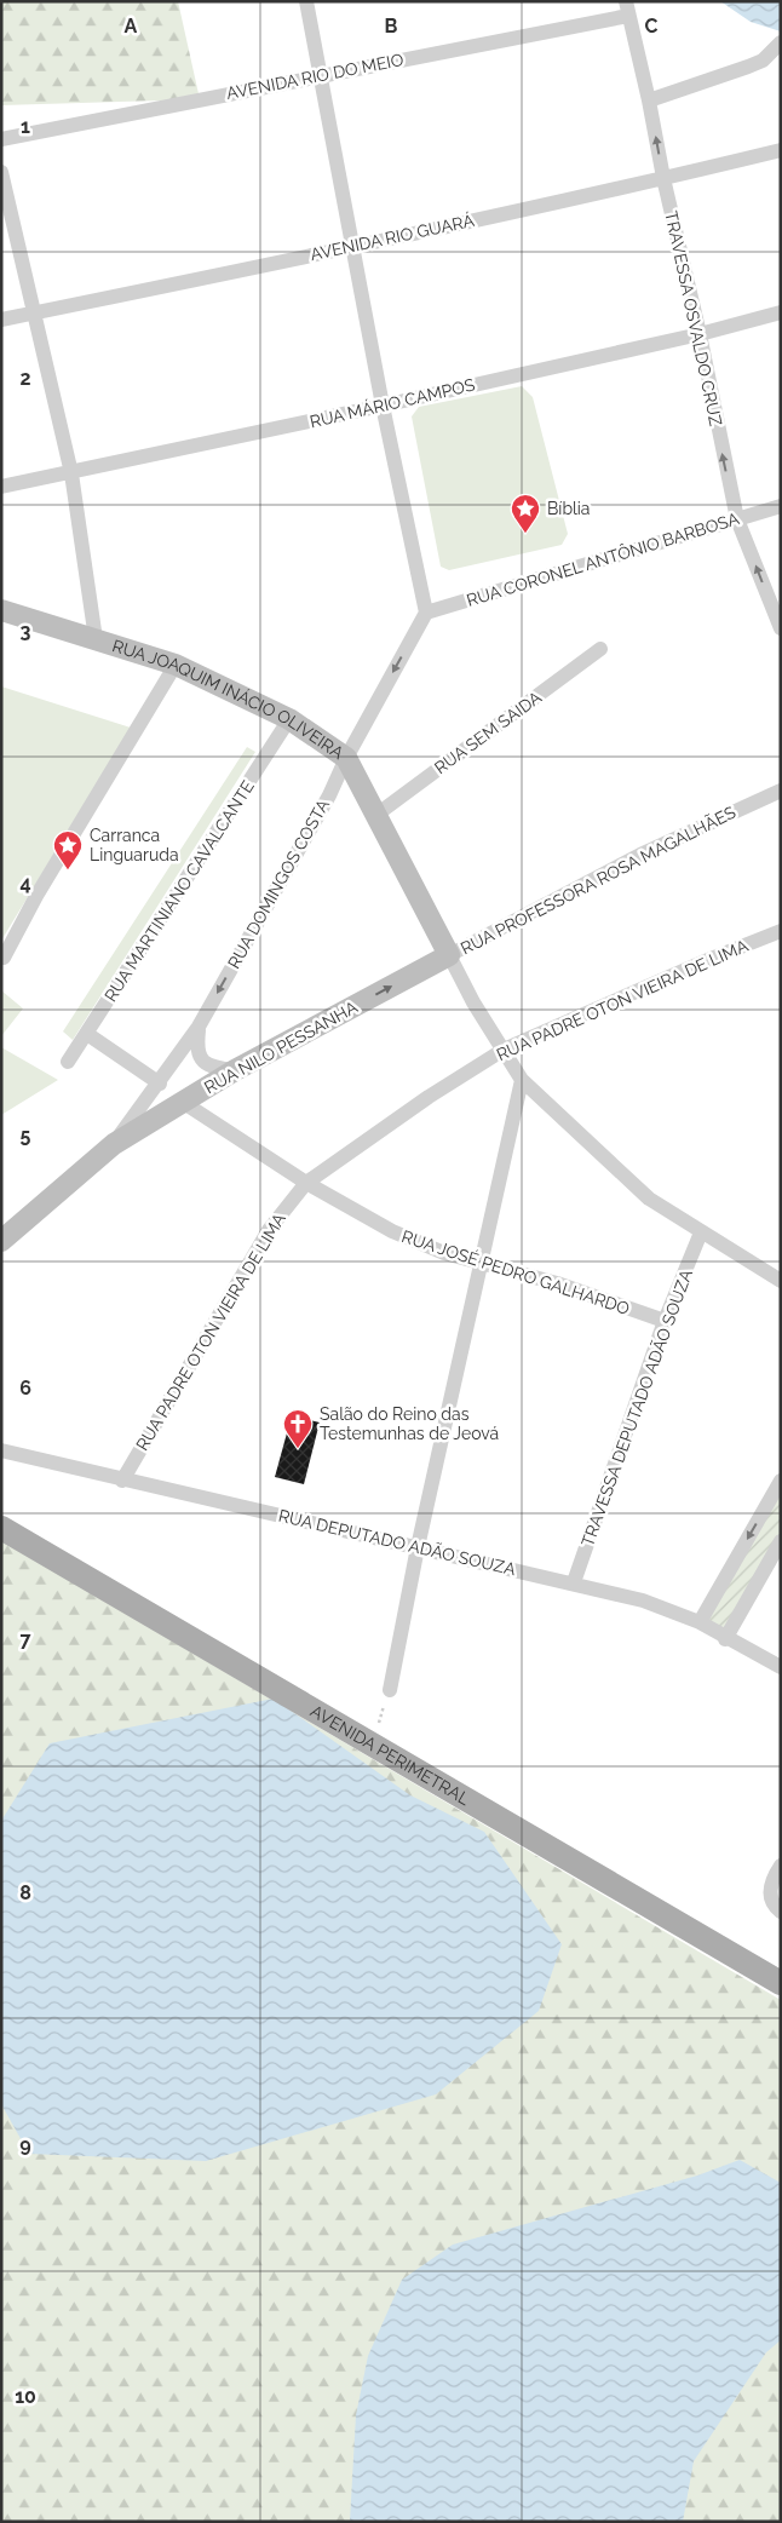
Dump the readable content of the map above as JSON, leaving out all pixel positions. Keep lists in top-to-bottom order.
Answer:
{
  "streets": {
    "main road": ["AVENIDA PERIMETRAL"],
    "street": [
      "AVENIDA RIO DO MEIO",
      "AVENIDA RIO GUARÁ",
      "TRAVESSA OSVALDO CRUZ",
      "RUA MÁRIO CAMPOS",
      "RUA CORONEL ANTÔNIO BARBOSA",
      "RUA JOAQUIM INÁCIO OLIVEIRA",
      "RUA SEM SAIDA",
      "RUA PROFESSORA ROSA MAGALHÃES",
      "RUA DOMINGOS COSTA",
      "RUA MARTINIANO CAVALCANTE",
      "RUA PADRE OTON VIEIRA DE LIMA",
      "RUA NILO PESSANHA",
      "RUA JOSÉ PEDRO GALHARDO",
      "TRAVESSA DEPUTADO ADÃO SOUZA",
      "RUA DEPUTADO ADÃO SOUZA"
    ]
  },
  "crossings": [
    ["AVENIDA RIO DO MEIO", "TRAVESSA OSVALDO CRUZ"],
    ["AVENIDA RIO GUARÁ", "TRAVESSA OSVALDO CRUZ"],
    ["TRAVESSA OSVALDO CRUZ", "RUA MÁRIO CAMPOS"],
    ["TRAVESSA OSVALDO CRUZ", "RUA CORONEL ANTÔNIO BARBOSA"],
    ["RUA CORONEL ANTÔNIO BARBOSA", "RUA DOMINGOS COSTA"],
    ["RUA JOAQUIM INÁCIO OLIVEIRA", "RUA SEM SAIDA"],
    ["RUA JOAQUIM INÁCIO OLIVEIRA", "RUA PROFESSORA ROSA MAGALHÃES"],
    ["RUA JOAQUIM INÁCIO OLIVEIRA", "RUA DOMINGOS COSTA"],
    ["RUA JOAQUIM INÁCIO OLIVEIRA", "RUA MARTINIANO CAVALCANTE"],
    ["RUA JOAQUIM INÁCIO OLIVEIRA", "RUA NILO PESSANHA"],
    ["RUA PROFESSORA ROSA MAGALHÃES", "RUA NILO PESSANHA"],
    ["RUA DOMINGOS COSTA", "RUA NILO PESSANHA"],
    ["RUA PADRE OTON VIEIRA DE LIMA", "RUA JOSÉ PEDRO GALHARDO"],
    ["RUA PADRE OTON VIEIRA DE LIMA", "RUA DEPUTADO ADÃO SOUZA"],
    ["RUA NILO PESSANHA", "RUA JOSÉ PEDRO GALHARDO"],
    ["RUA JOSÉ PEDRO GALHARDO", "TRAVESSA DEPUTADO ADÃO SOUZA"],
    ["TRAVESSA DEPUTADO ADÃO SOUZA", "RUA DEPUTADO ADÃO SOUZA"]
  ],
  "one_way": ["TRAVESSA OSVALDO CRUZ", "RUA DOMINGOS COSTA", "RUA NILO PESSANHA"],
  "places": {
    "place": ["Bíblia", "Carranca Linguaruda"],
    "church": ["Salão do Reino das Testemunhas de Jeová"]
  },
  "grid": {
    "columns": ["A", "B", "C"],
    "rows": [
      "1",
      "2",
      "3",
      "4",
      "5",
      "6",
      "7",
      "8",
      "9",
      "10"
    ]
  }
}
